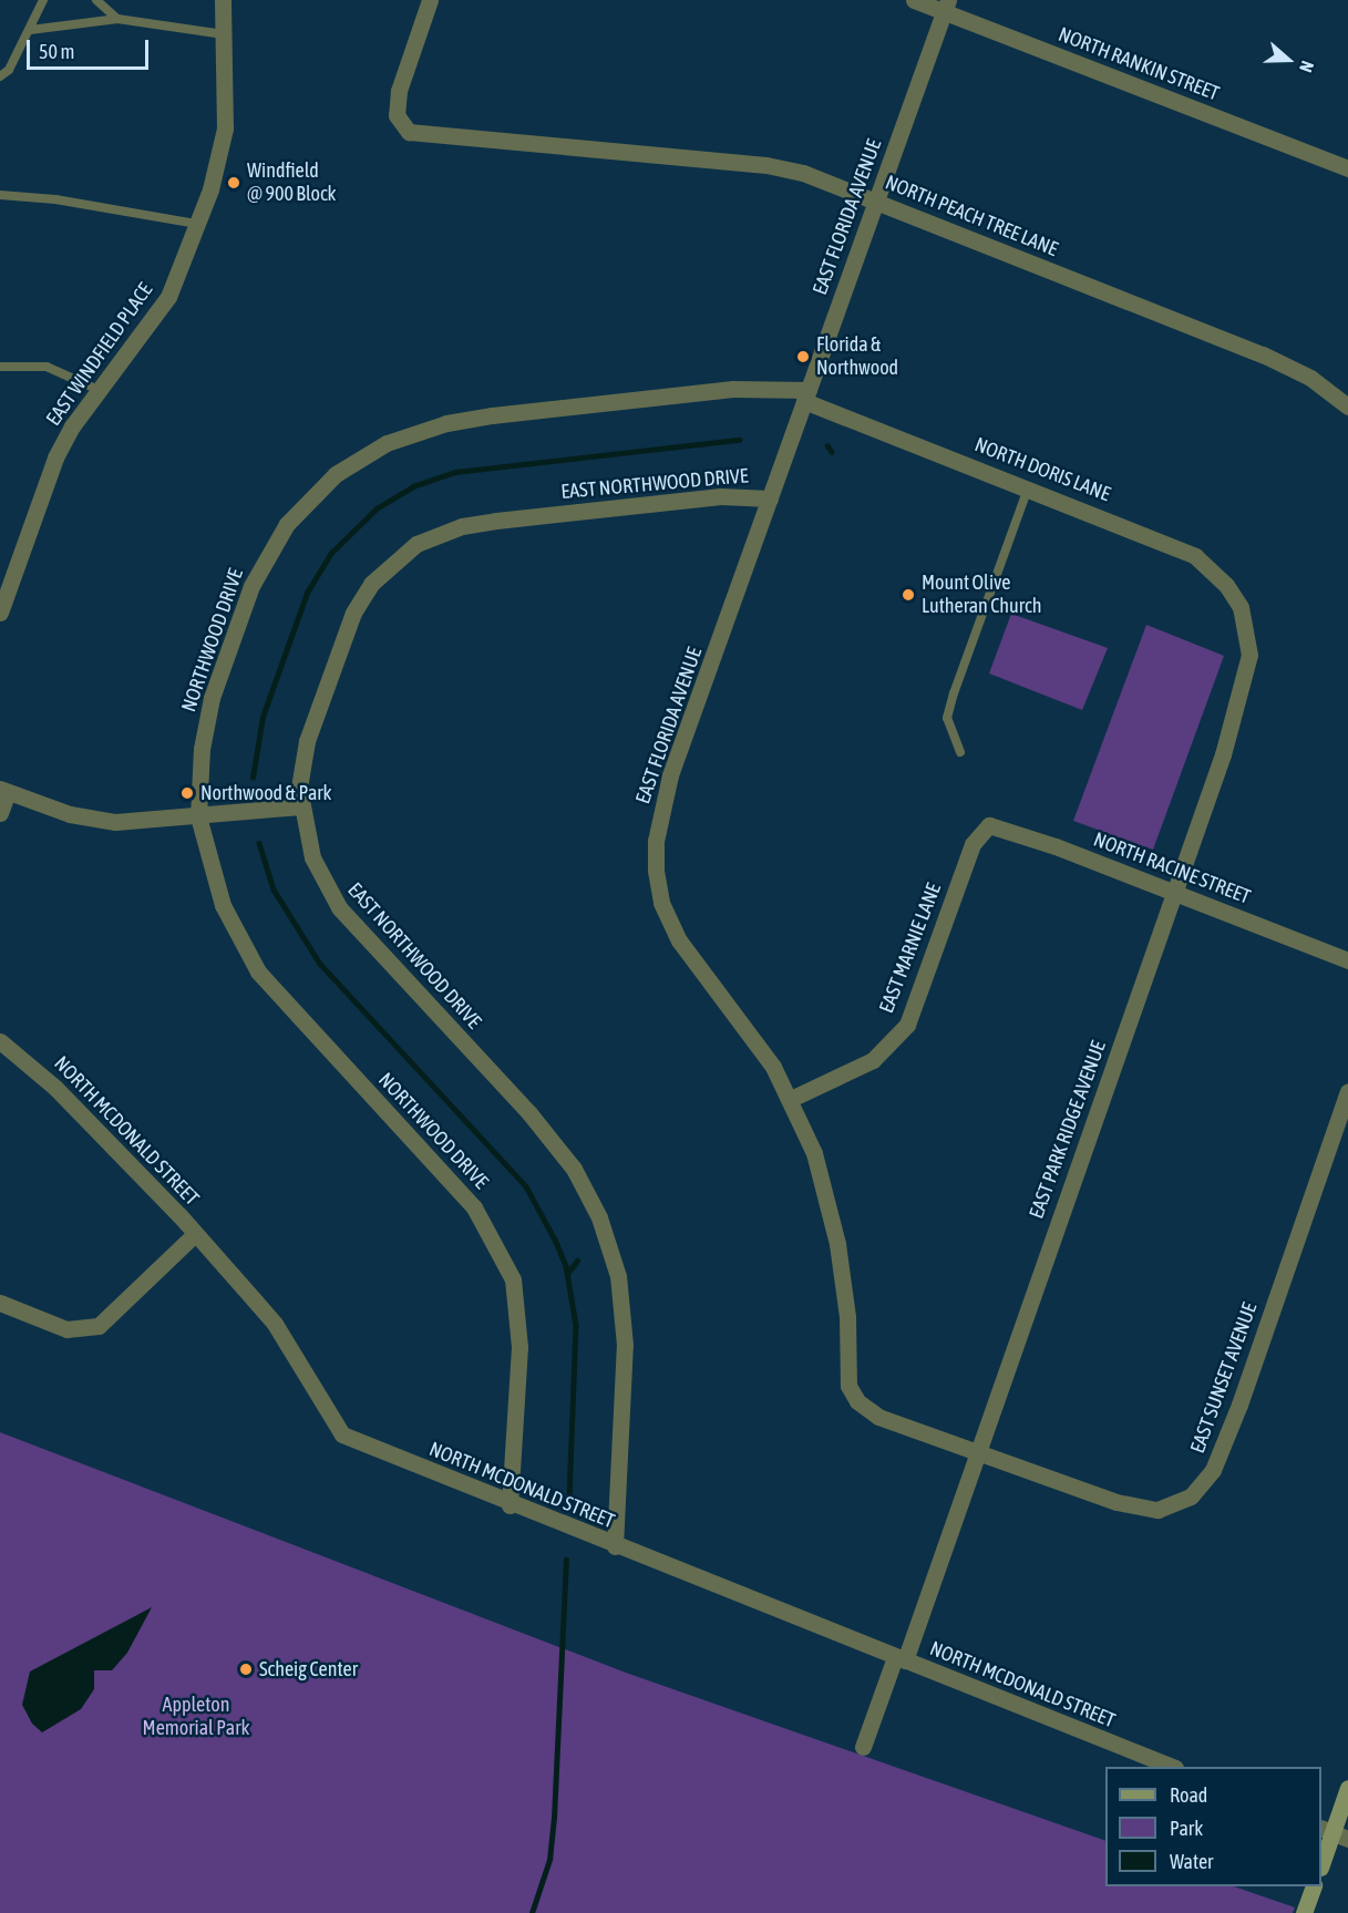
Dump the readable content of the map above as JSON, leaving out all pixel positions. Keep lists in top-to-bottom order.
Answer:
{
  "streets": {
    "street": [
      "NORTH RANKIN STREET",
      "NORTH PEACH TREE LANE",
      "EAST FLORIDA AVENUE",
      "EAST WINDFIELD PLACE",
      "NORTH DORIS LANE",
      "EAST NORTHWOOD DRIVE",
      "NORTHWOOD DRIVE",
      "NORTH RACINE STREET",
      "EAST MARNIE LANE",
      "EAST PARK RIDGE AVENUE",
      "NORTH MCDONALD STREET",
      "EAST SUNSET AVENUE"
    ]
  },
  "crossings": [
    ["NORTH RANKIN STREET", "EAST FLORIDA AVENUE"],
    ["NORTH PEACH TREE LANE", "EAST FLORIDA AVENUE"],
    ["EAST FLORIDA AVENUE", "NORTH DORIS LANE"],
    ["EAST FLORIDA AVENUE", "EAST NORTHWOOD DRIVE"],
    ["EAST FLORIDA AVENUE", "NORTHWOOD DRIVE"],
    ["EAST FLORIDA AVENUE", "EAST MARNIE LANE"],
    ["EAST FLORIDA AVENUE", "EAST PARK RIDGE AVENUE"],
    ["EAST FLORIDA AVENUE", "EAST SUNSET AVENUE"],
    ["NORTH DORIS LANE", "NORTHWOOD DRIVE"],
    ["NORTH DORIS LANE", "EAST PARK RIDGE AVENUE"],
    ["EAST NORTHWOOD DRIVE", "NORTH MCDONALD STREET"],
    ["NORTHWOOD DRIVE", "NORTH MCDONALD STREET"],
    ["NORTH RACINE STREET", "EAST MARNIE LANE"],
    ["NORTH RACINE STREET", "EAST PARK RIDGE AVENUE"],
    ["EAST PARK RIDGE AVENUE", "NORTH MCDONALD STREET"],
    ["EAST PARK RIDGE AVENUE", "EAST SUNSET AVENUE"]
  ],
  "parks": ["Appleton Memorial Park"],
  "places": [
    "Windfield @ 900 Block",
    "Florida & Northwood",
    "Mount Olive Lutheran Church",
    "Northwood & Park",
    "Scheig Center"
  ],
  "legend": ["Road", "Park", "Water"],
  "scale_bar": "50 m",
  "north": "right"
}
